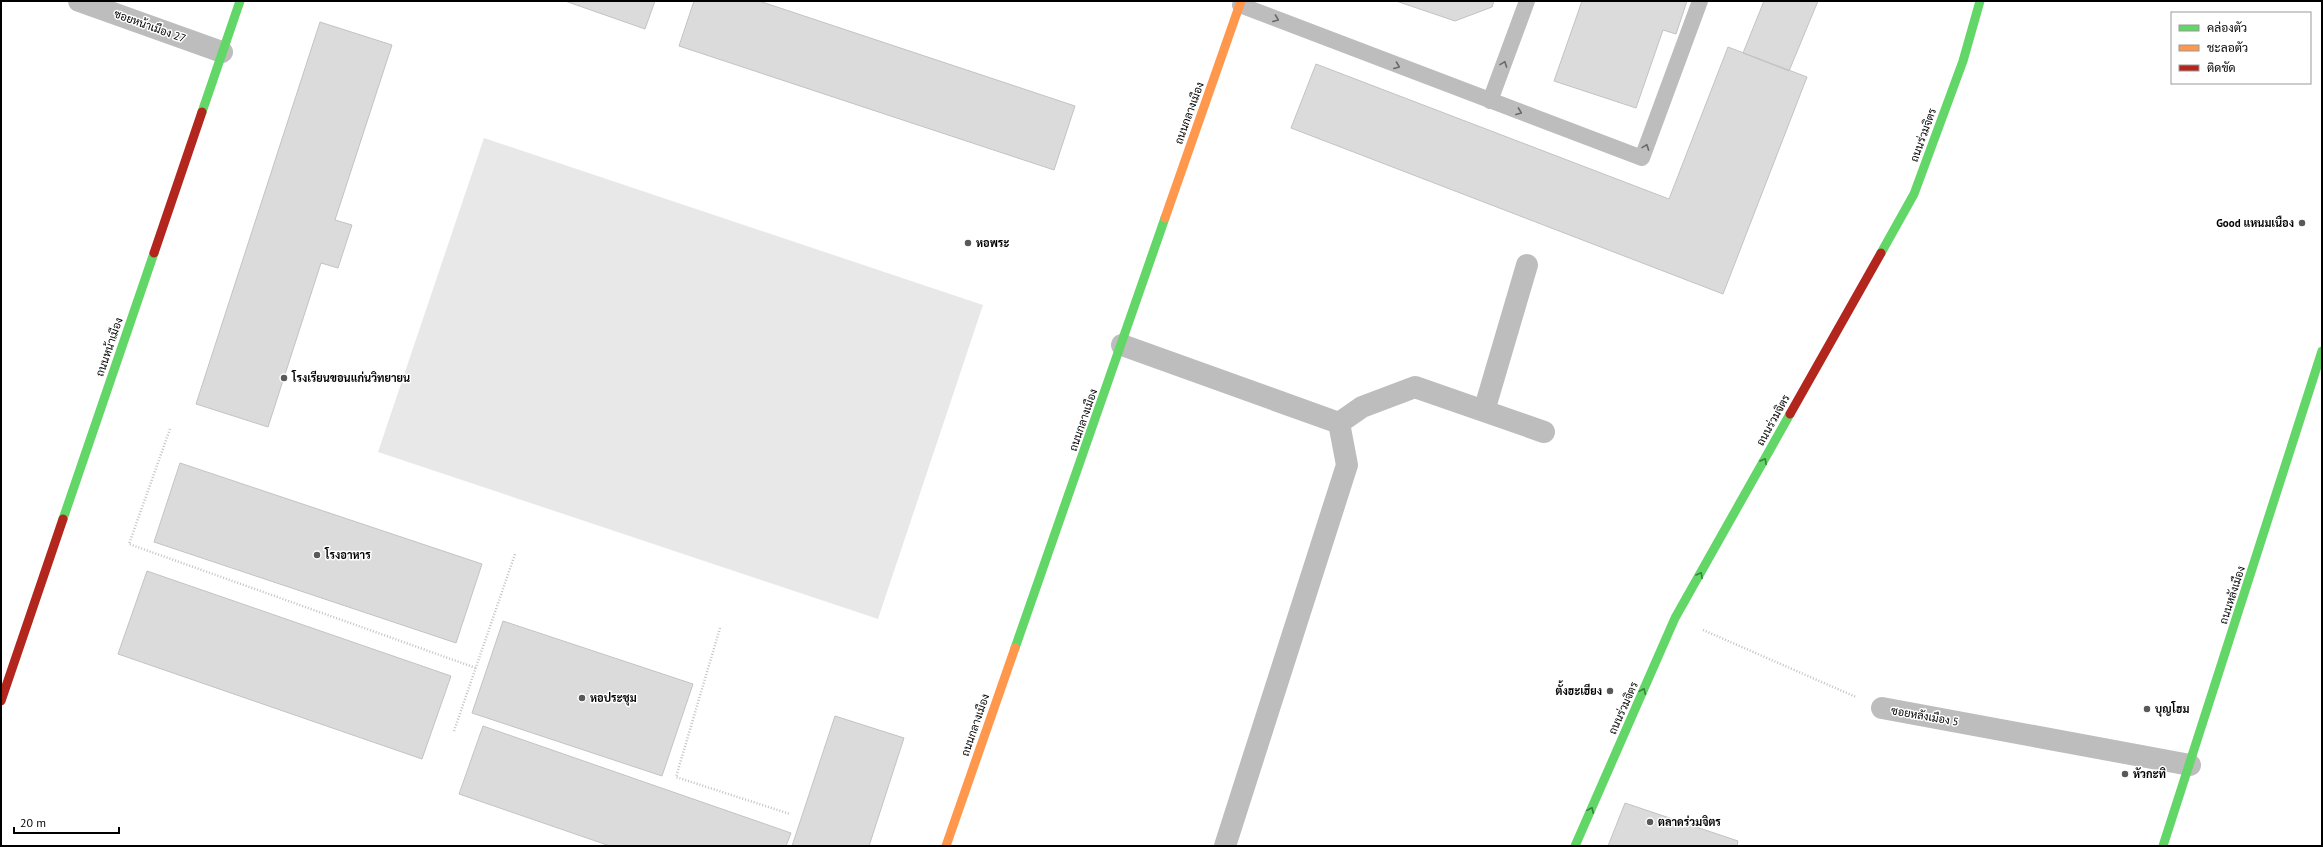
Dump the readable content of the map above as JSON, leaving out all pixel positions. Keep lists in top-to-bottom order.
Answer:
{
  "streets": {
    "street": [
      "ซอยหน้าเมือง 27",
      "ถนนกลางเมือง",
      "ถนนร่วมจิตร",
      "ถนนหน้าเมือง",
      "ถนนหลังเมือง",
      "ซอยหลังเมือง 5"
    ]
  },
  "crossings": [
    ["ซอยหน้าเมือง 27", "ถนนหน้าเมือง"],
    ["ถนนร่วมจิตร", "ซอยหลังเมือง 5"],
    ["ถนนหลังเมือง", "ซอยหลังเมือง 5"]
  ],
  "one_way": ["ถนนร่วมจิตร"],
  "places": [
    "Good แหนมเนือง",
    "หอพระ",
    "โรงเรียนขอนแก่นวิทยายน",
    "โรงอาหาร",
    "ตั้งฮะเฮียง",
    "หอประชุม",
    "บุญโฮม",
    "หัวกะทิ",
    "ตลาดร่วมจิตร"
  ],
  "legend": ["คล่องตัว", "ชะลอตัว", "ติดขัด"],
  "scale_bar": "20 m"
}
